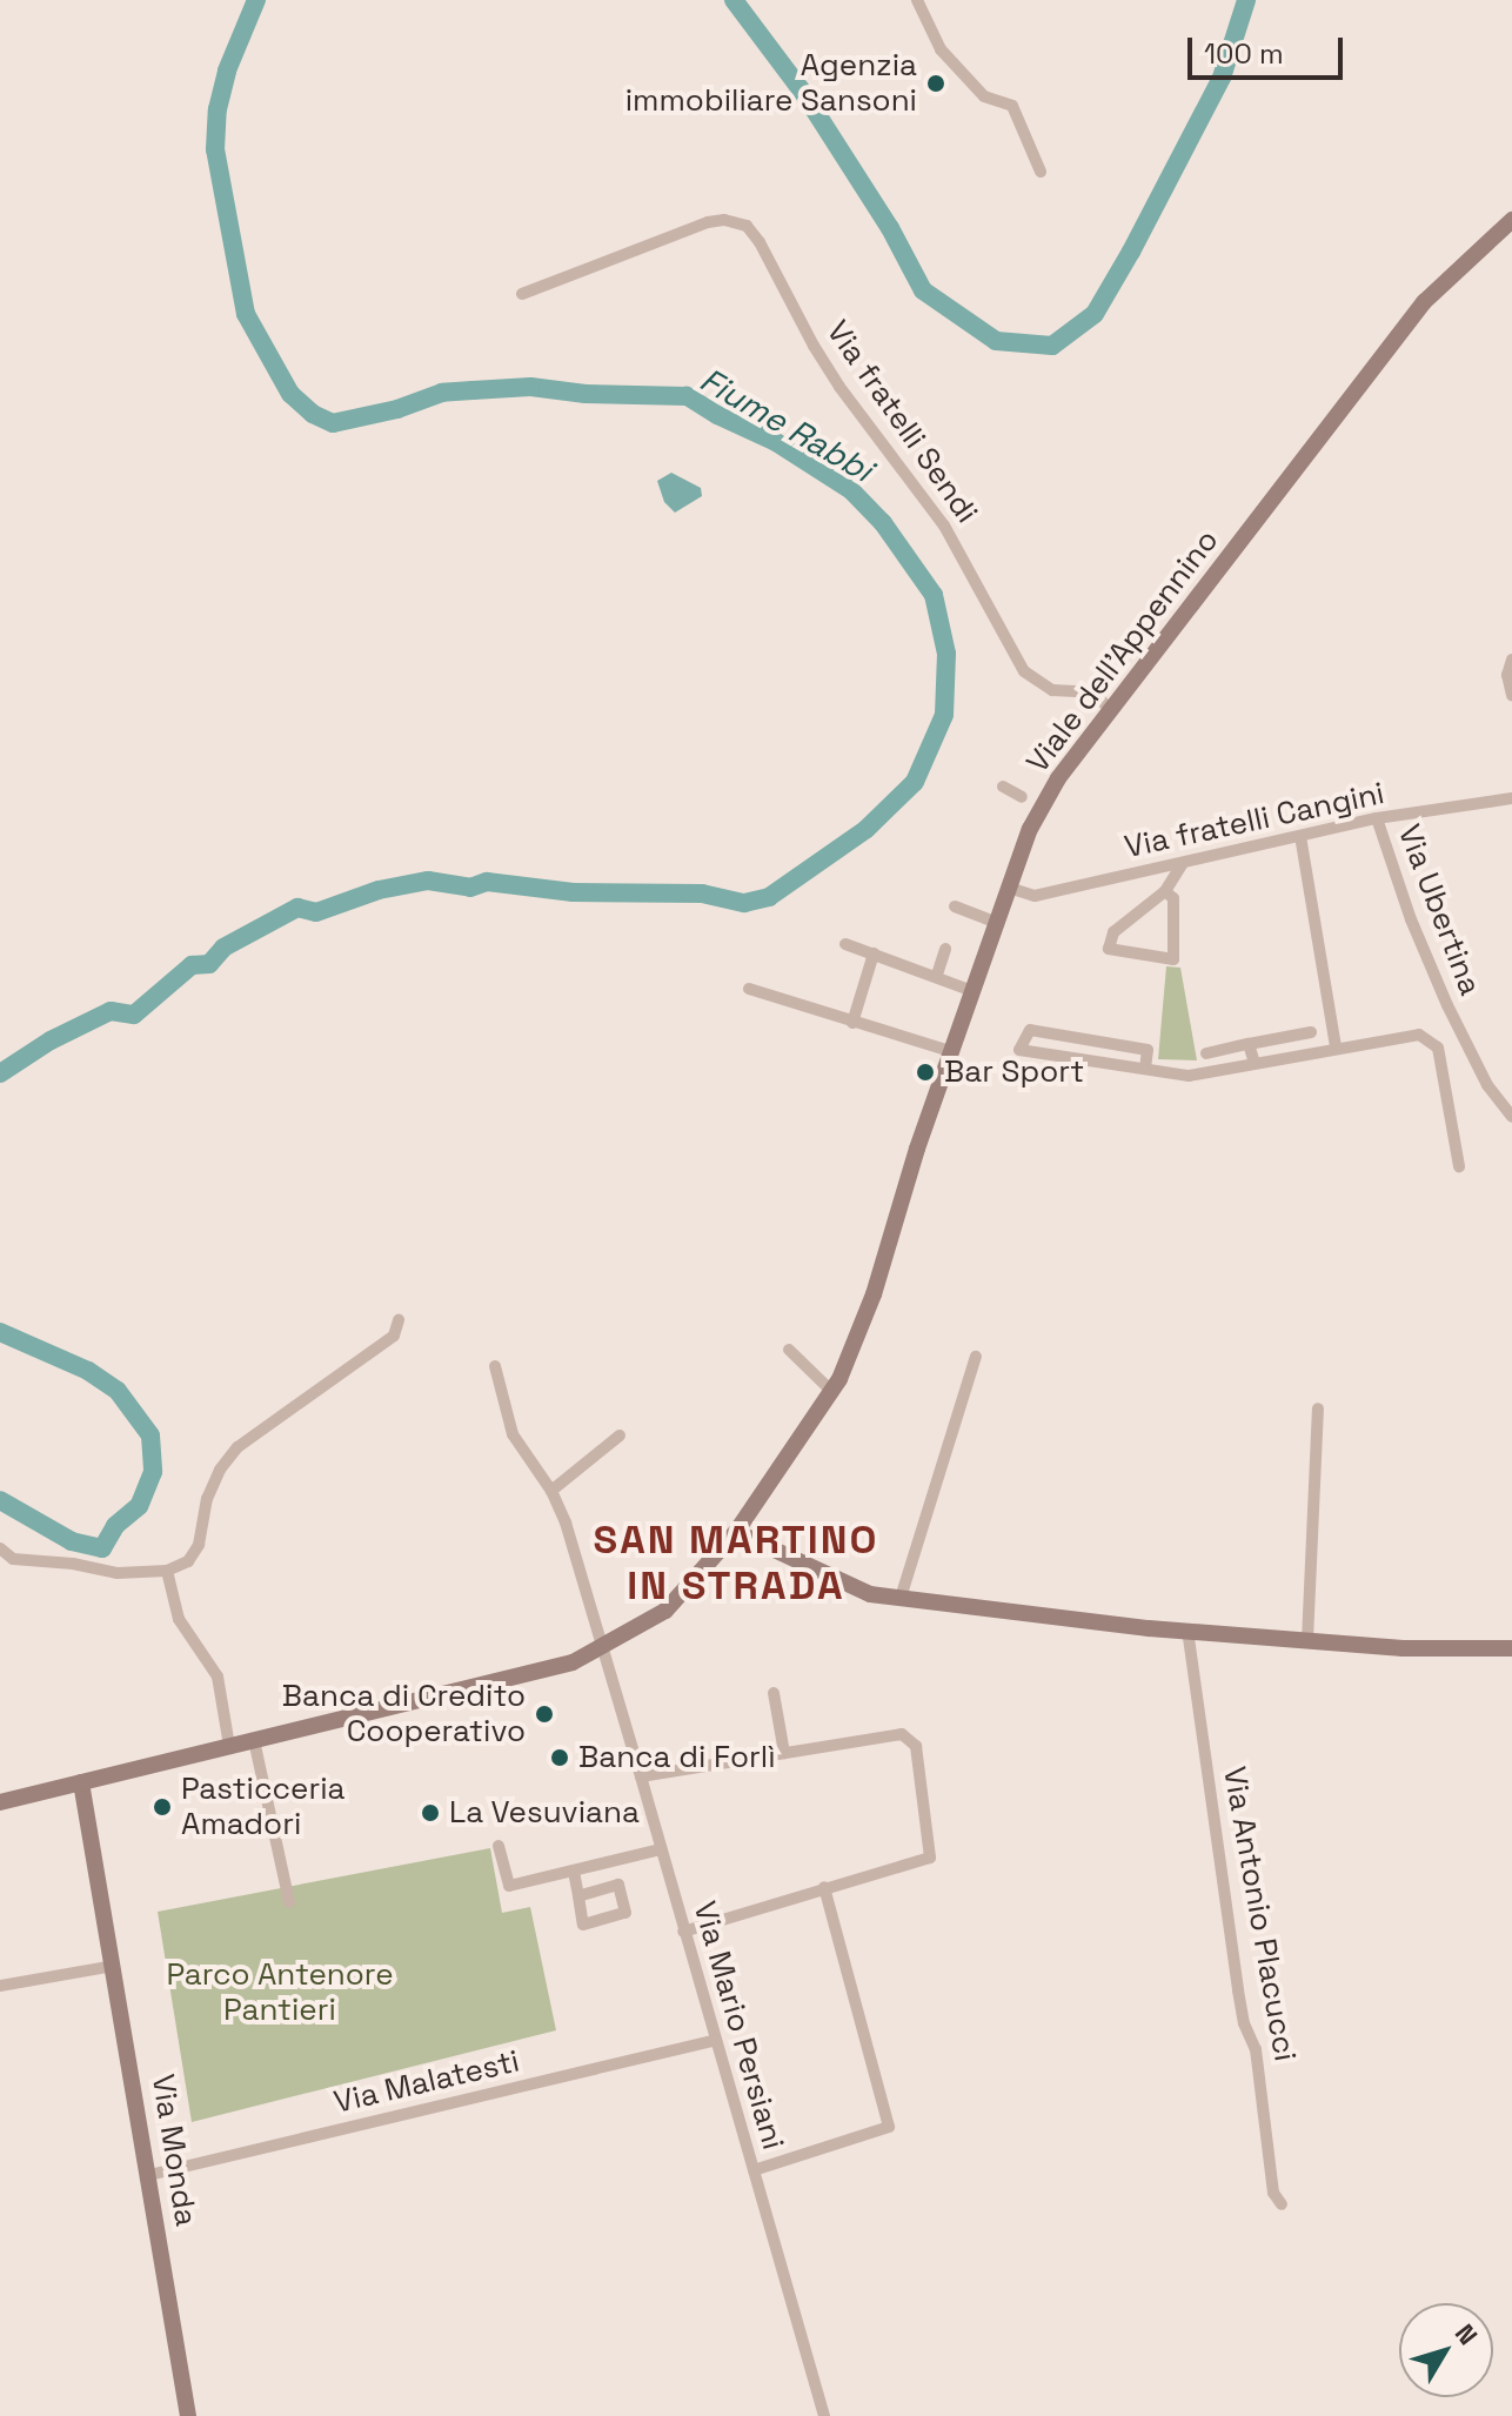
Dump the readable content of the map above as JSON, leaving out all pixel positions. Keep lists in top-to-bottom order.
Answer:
{
  "streets": {
    "main road": ["Viale dell'Appennino", "Via Monda"],
    "street": [
      "Via fratelli Sendi",
      "Via fratelli Cangini",
      "Via Ubertina",
      "Via Antonio Placucci",
      "Via Mario Persiani",
      "Via Malatesti"
    ]
  },
  "crossings": [
    ["Via fratelli Sendi", "Viale dell'Appennino"],
    ["Viale dell'Appennino", "Via fratelli Cangini"],
    ["Viale dell'Appennino", "Via Mario Persiani"],
    ["Viale dell'Appennino", "Via Monda"],
    ["Via fratelli Cangini", "Via Ubertina"],
    ["Via Mario Persiani", "Via Malatesti"],
    ["Via Malatesti", "Via Monda"]
  ],
  "districts": ["SAN MARTINO IN STRADA"],
  "water": ["Fiume Rabbi"],
  "parks": ["Parco Antenore Pantieri"],
  "places": [
    "Agenzia immobiliare Sansoni",
    "Bar Sport",
    "Banca di Credito Cooperativo",
    "Banca di Forlì",
    "Pasticceria Amadori",
    "La Vesuviana"
  ],
  "scale_bar": "100 m",
  "north": "top right"
}
